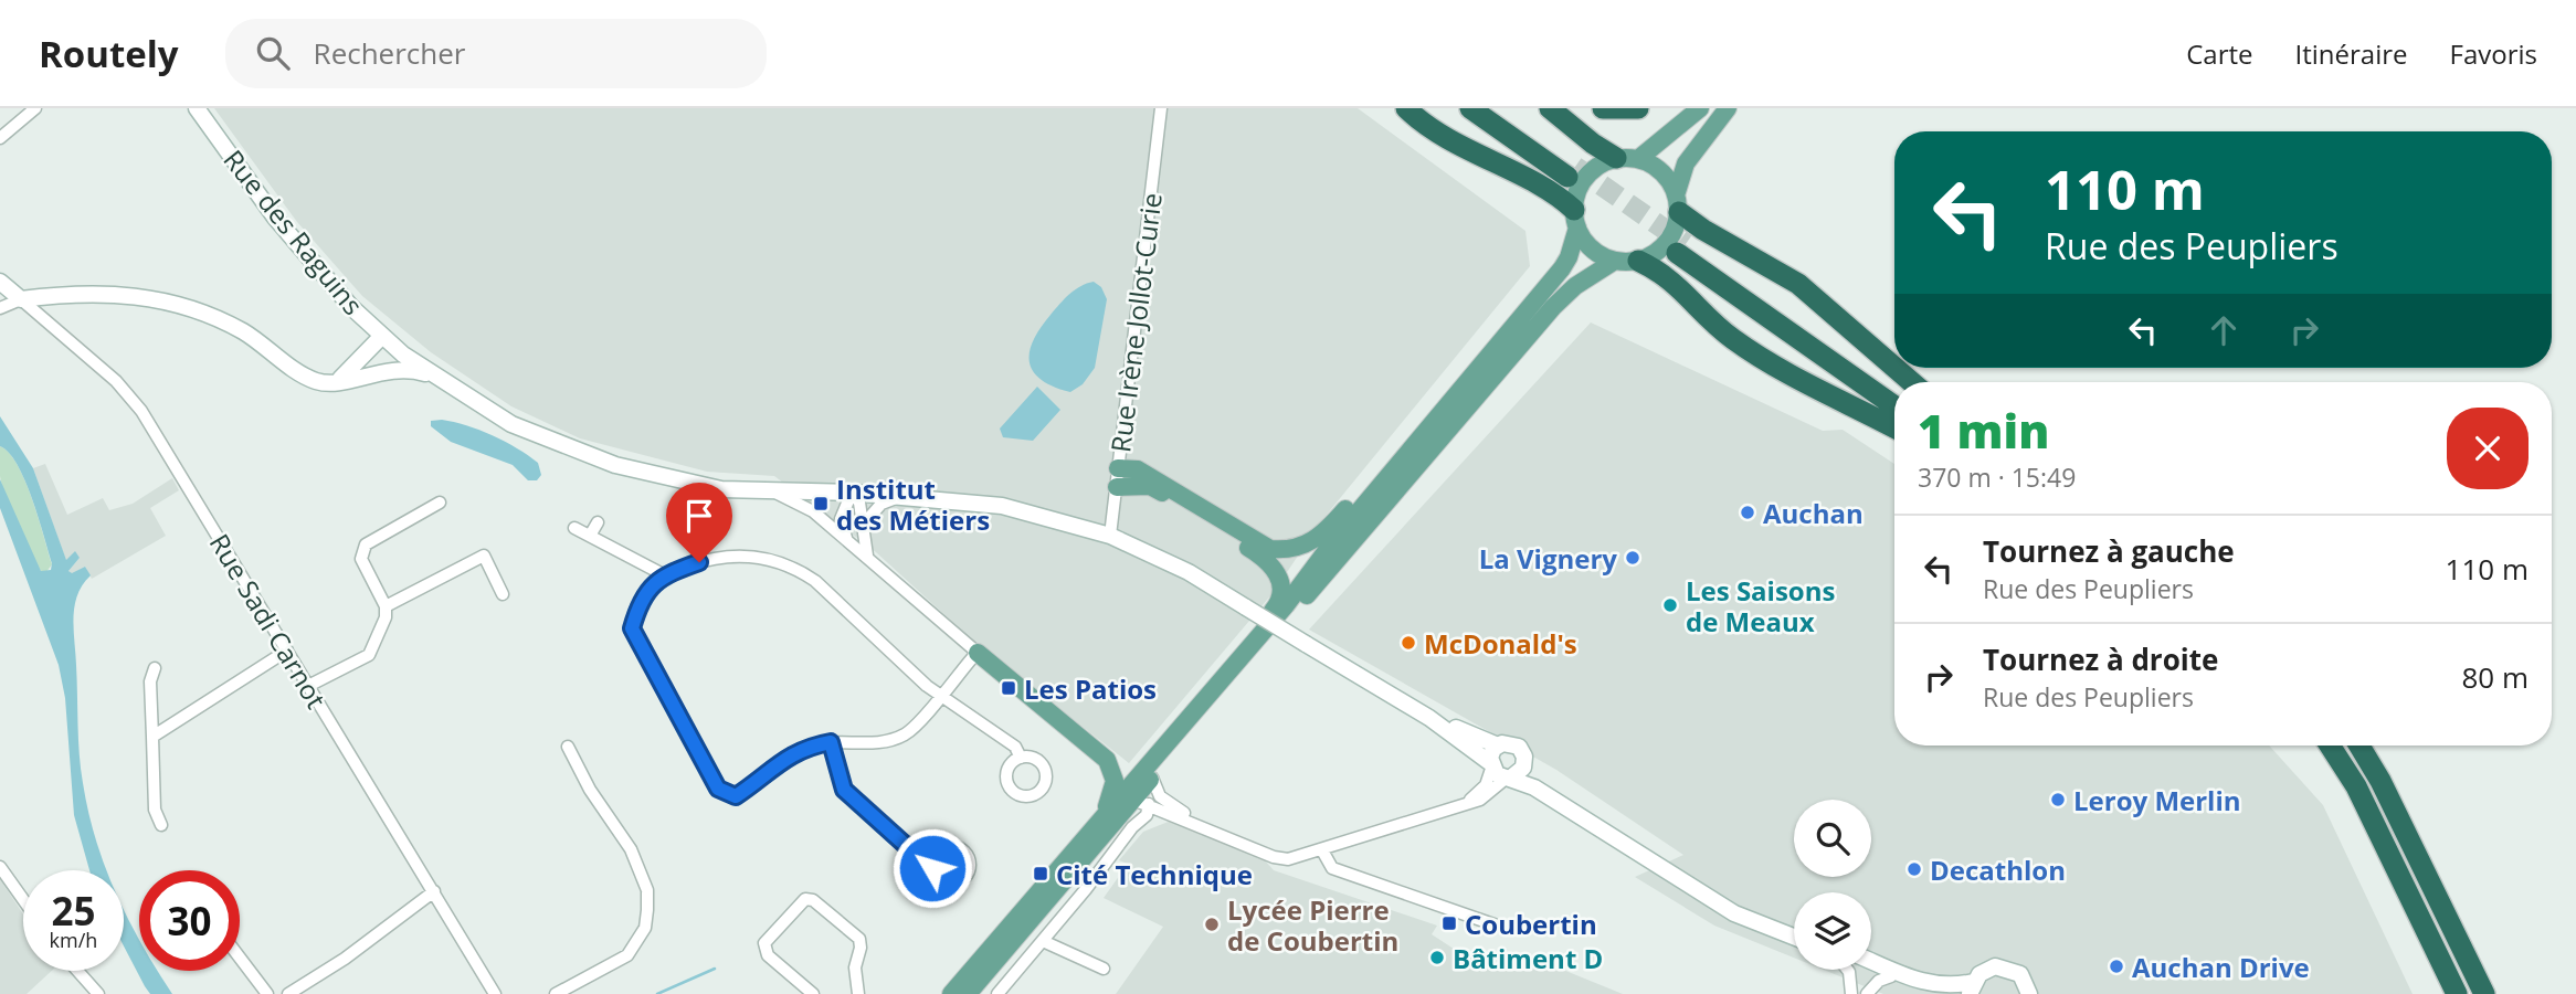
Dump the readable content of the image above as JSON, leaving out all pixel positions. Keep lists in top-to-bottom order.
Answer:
{
  "streets": {
    "street": ["Rue des Raguins", "Rue Irène Jollot-Curie", "Rue Sadi Carnot"]
  },
  "crossings": [
    ["Rue des Raguins", "Rue Irène Jollot-Curie"]
  ],
  "places": {
    "transit": [
      "Institut des Métiers",
      "Les Patios",
      "Cité Technique",
      "Coubertin"
    ],
    "other": [
      "Auchan",
      "La Vignery",
      "Les Saisons de Meaux",
      "McDonald's",
      "Leroy Merlin",
      "Decathlon",
      "Lycée Pierre de Coubertin",
      "Bâtiment D",
      "Auchan Drive"
    ]
  },
  "page": {
    "header": "Routely",
    "search": "Rechercher",
    "nav": ["Carte", "Itinéraire", "Favoris"],
    "turn": ["110 m", "Rue des Peupliers"],
    "heading": ["1 min", "370 m · 15:49"],
    "list": [
      {
        "name": "Tournez à gauche",
        "note": "Rue des Peupliers",
        "value": "110 m"
      },
      {
        "name": "Tournez à droite",
        "note": "Rue des Peupliers",
        "value": "80 m"
      }
    ],
    "speed": "25 km/h",
    "limit": "30"
  }
}
